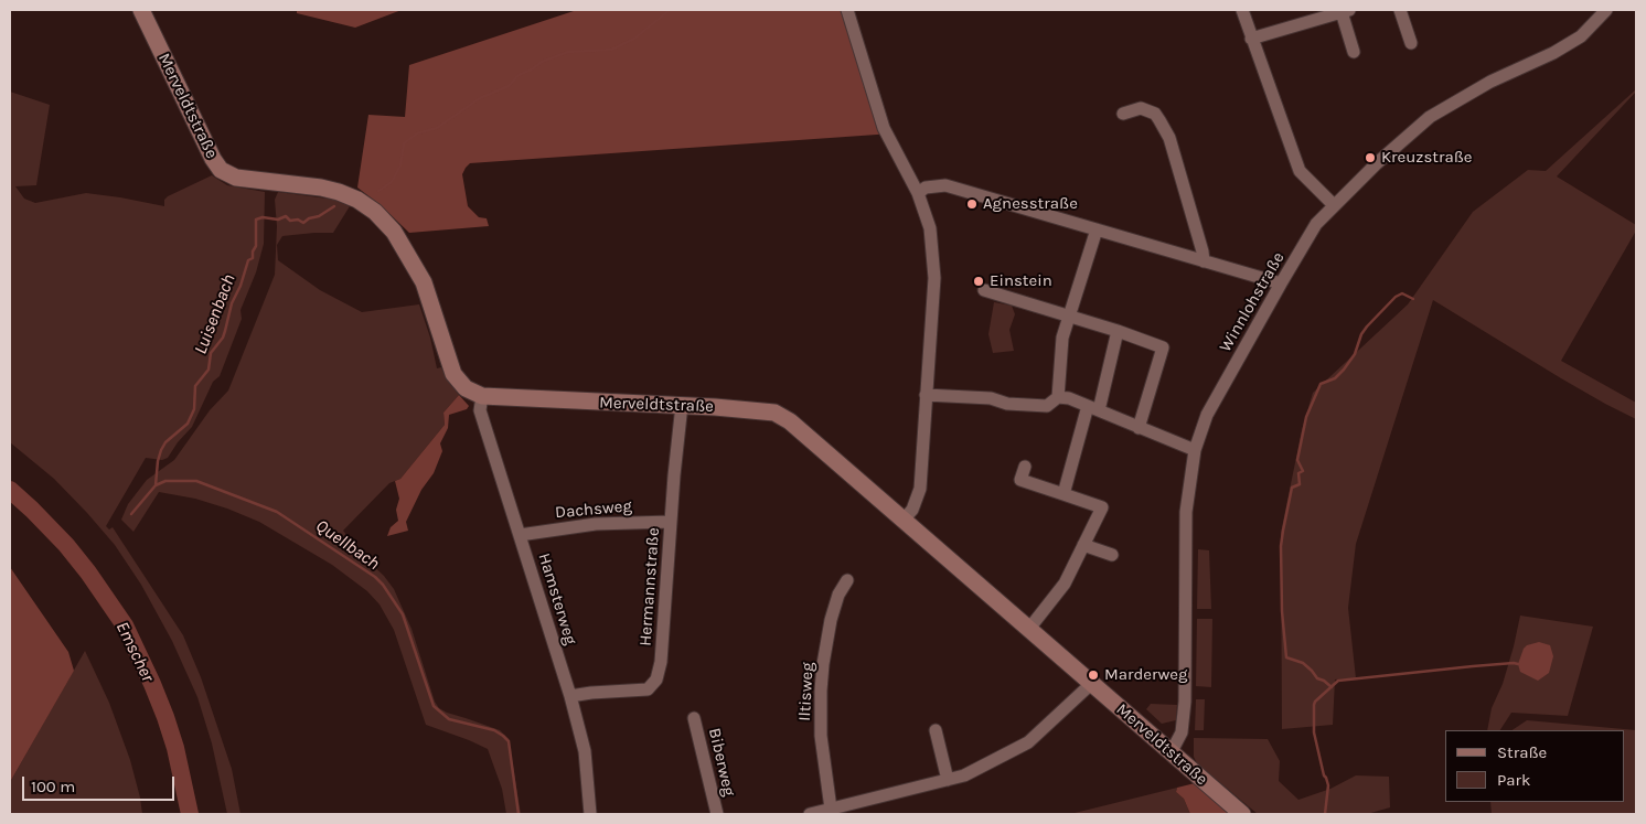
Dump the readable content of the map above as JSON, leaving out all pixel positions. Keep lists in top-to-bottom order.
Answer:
{
  "streets": {
    "main road": ["Merveldtstraße"],
    "street": [
      "Winnlohstraße",
      "Dachsweg",
      "Hermannstraße",
      "Hamsterweg",
      "Iltisweg",
      "Biberweg"
    ]
  },
  "crossings": [
    ["Merveldtstraße", "Winnlohstraße"],
    ["Merveldtstraße", "Hermannstraße"],
    ["Merveldtstraße", "Hamsterweg"],
    ["Dachsweg", "Hermannstraße"],
    ["Dachsweg", "Hamsterweg"],
    ["Hermannstraße", "Hamsterweg"]
  ],
  "water": ["Luisenbach", "Quellbach", "Emscher"],
  "places": [
    "Kreuzstraße",
    "Agnesstraße",
    "Einstein",
    "Marderweg"
  ],
  "legend": ["Straße", "Park"],
  "scale_bar": "100 m"
}
